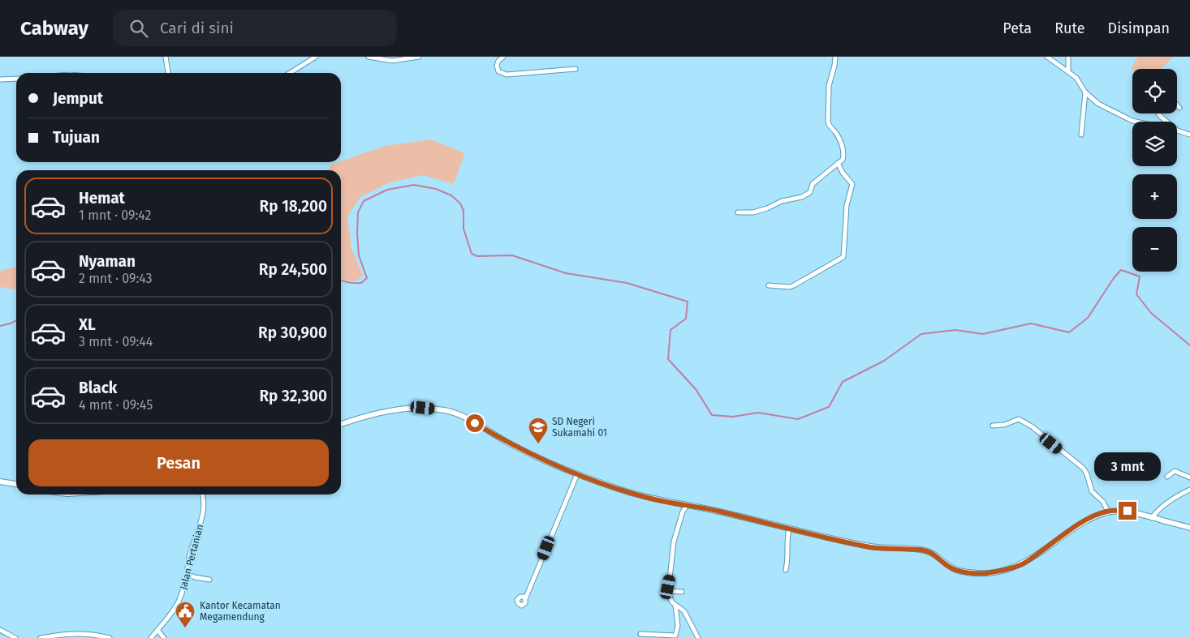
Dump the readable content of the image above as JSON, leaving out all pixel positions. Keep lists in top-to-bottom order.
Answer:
{
  "streets": {
    "street": ["Jalan Pertanian"]
  },
  "places": {
    "school or university": ["SD Negeri Sukamahi 01"],
    "public building": ["Kantor Kecamatan Megamendung"]
  },
  "page": {
    "header": "Cabway",
    "search": "Cari di sini",
    "nav": ["Peta", "Rute", "Disimpan"],
    "map_buttons": ["+", "−"],
    "banner": ["Jemput", "Tujuan"],
    "list": [
      {
        "name": "Hemat",
        "note": "1 mnt · 09:42",
        "value": "Rp 18,200"
      },
      {
        "name": "Nyaman",
        "note": "2 mnt · 09:43",
        "value": "Rp 24,500"
      },
      {
        "name": "XL",
        "note": "3 mnt · 09:44",
        "value": "Rp 30,900"
      },
      {
        "name": "Black",
        "note": "4 mnt · 09:45",
        "value": "Rp 32,300"
      }
    ],
    "buttons": "Pesan",
    "bubble": "3 mnt"
  }
}
